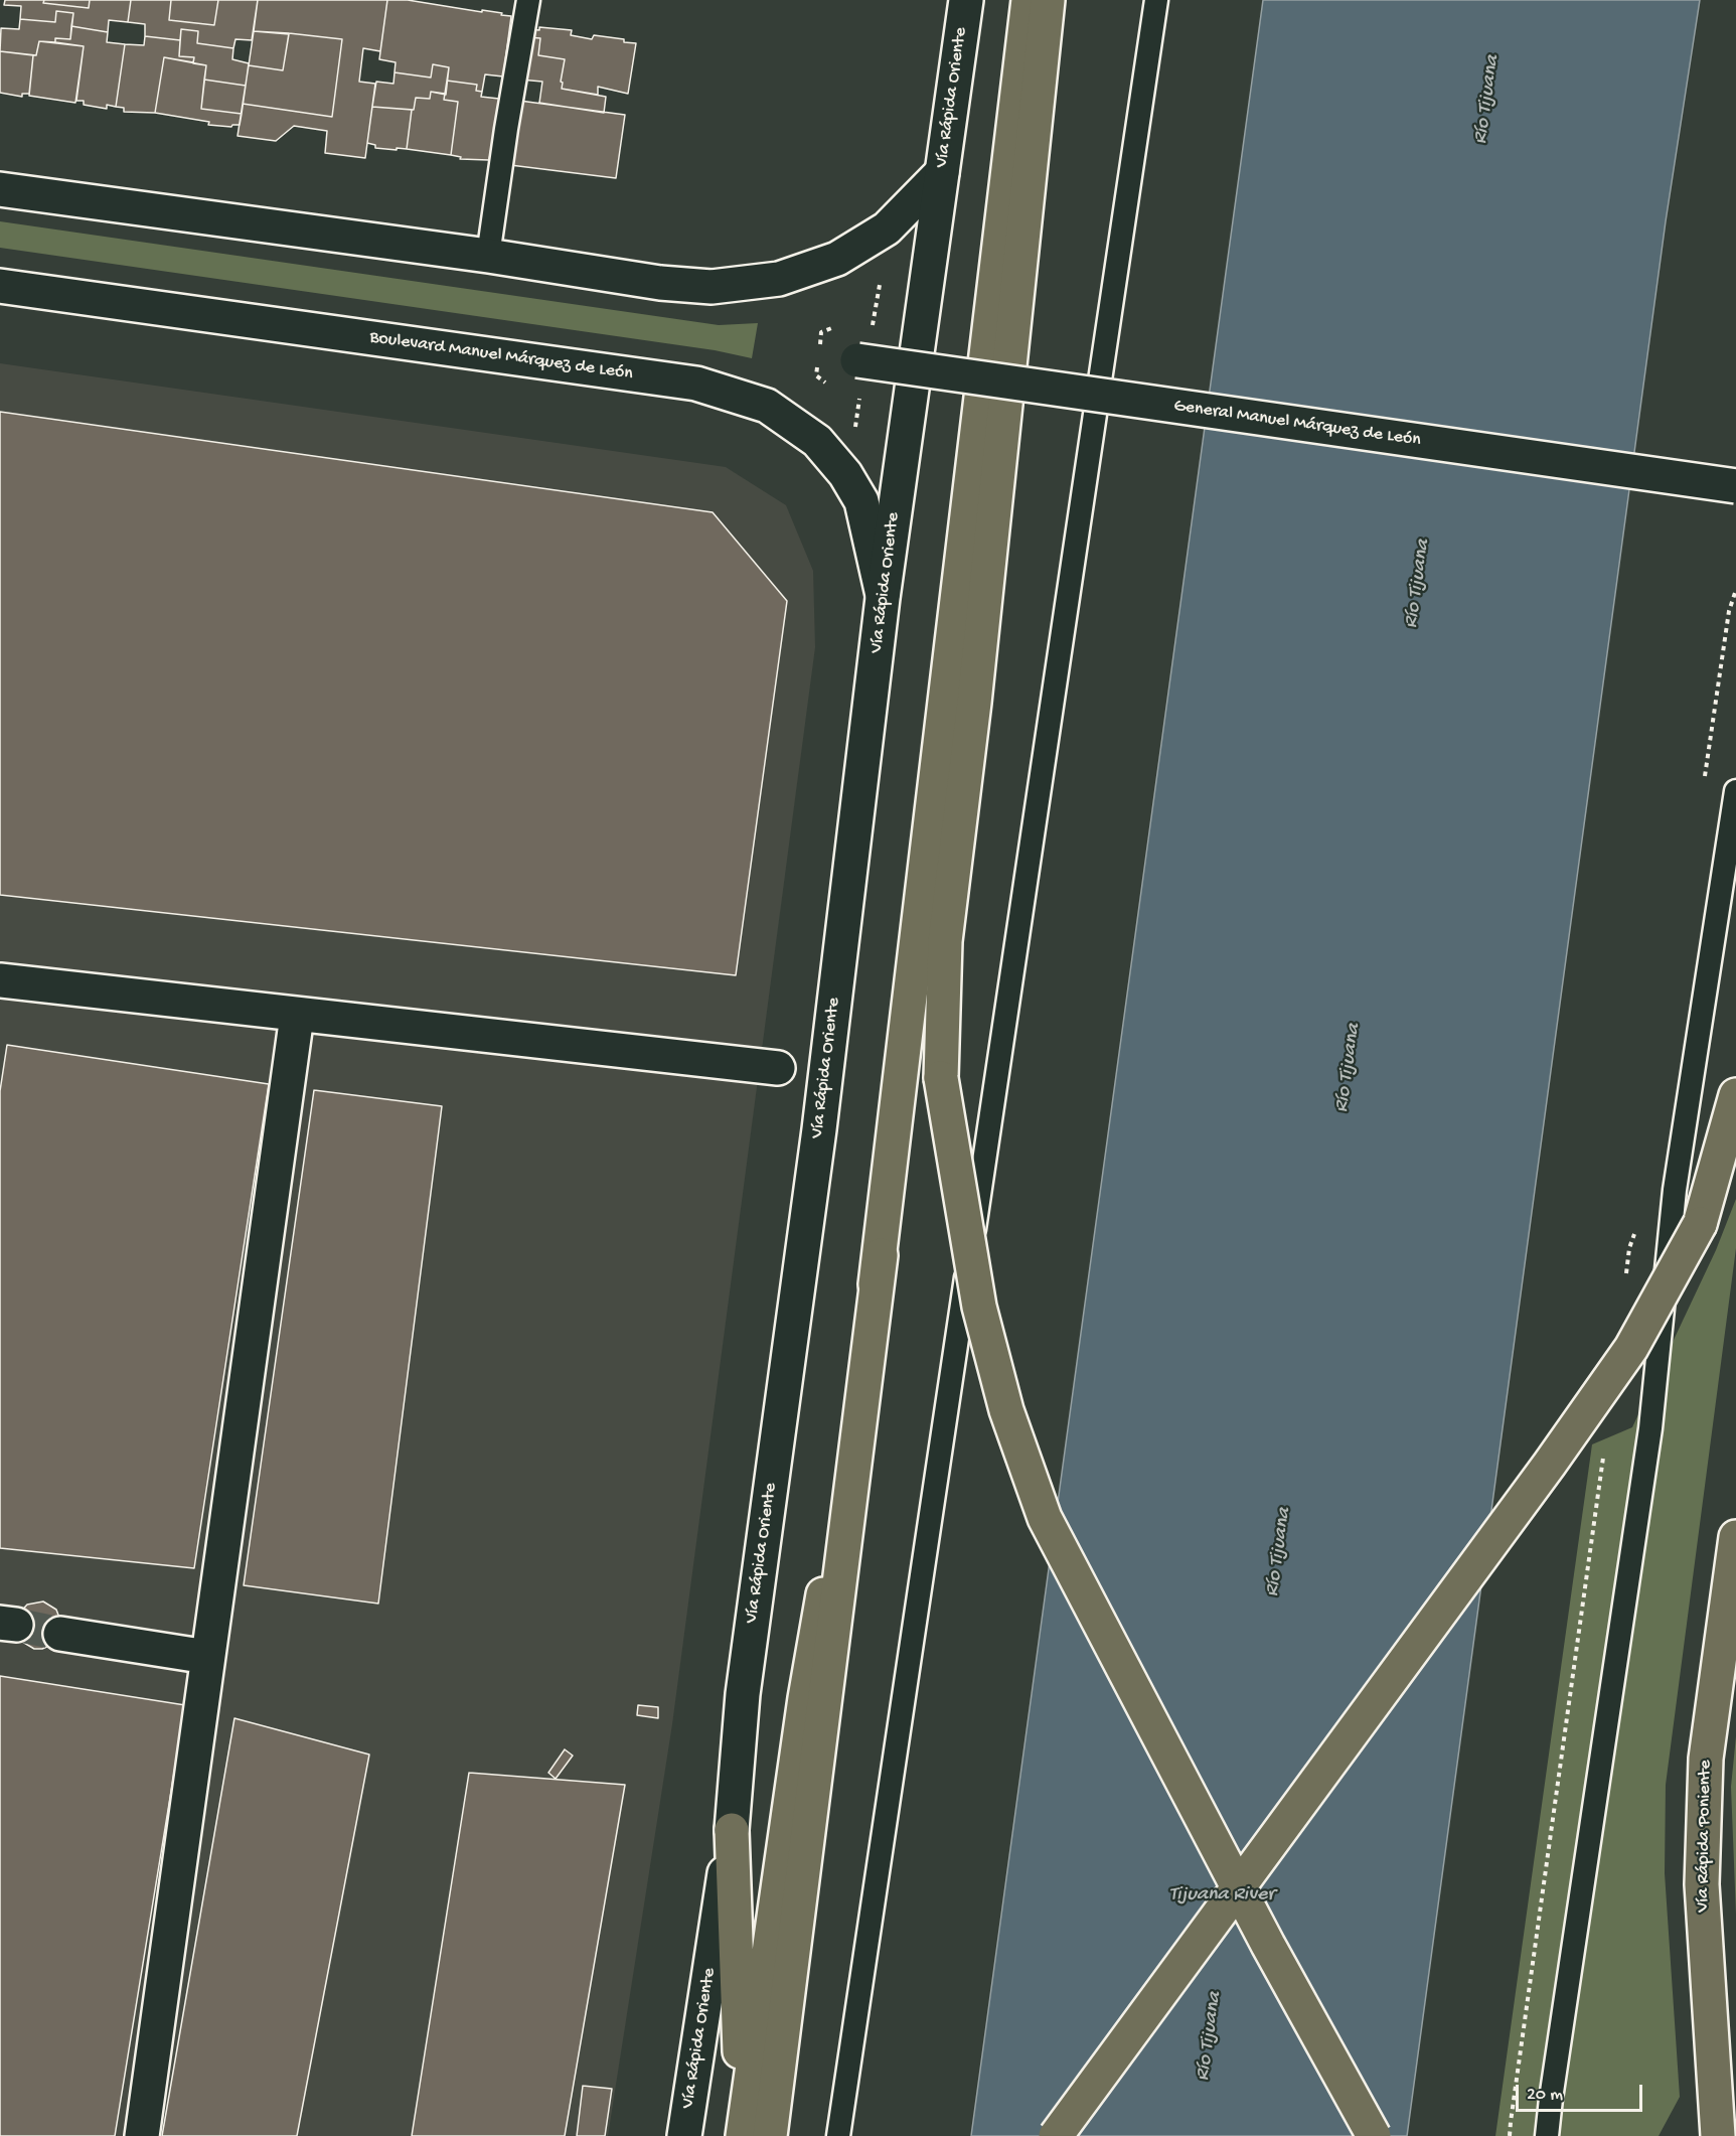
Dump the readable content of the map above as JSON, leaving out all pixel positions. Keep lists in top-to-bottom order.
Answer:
{
  "streets": {
    "highway": ["Vía Rápida Poniente"],
    "street": ["Vía Rápida Oriente", "Boulevard Manuel Márquez de León", "General Manuel Márquez de León"]
  },
  "crossings": [
    ["Vía Rápida Oriente", "Boulevard Manuel Márquez de León"]
  ],
  "water": ["Río Tijuana", "Tijuana River"],
  "scale_bar": "20 m"
}
